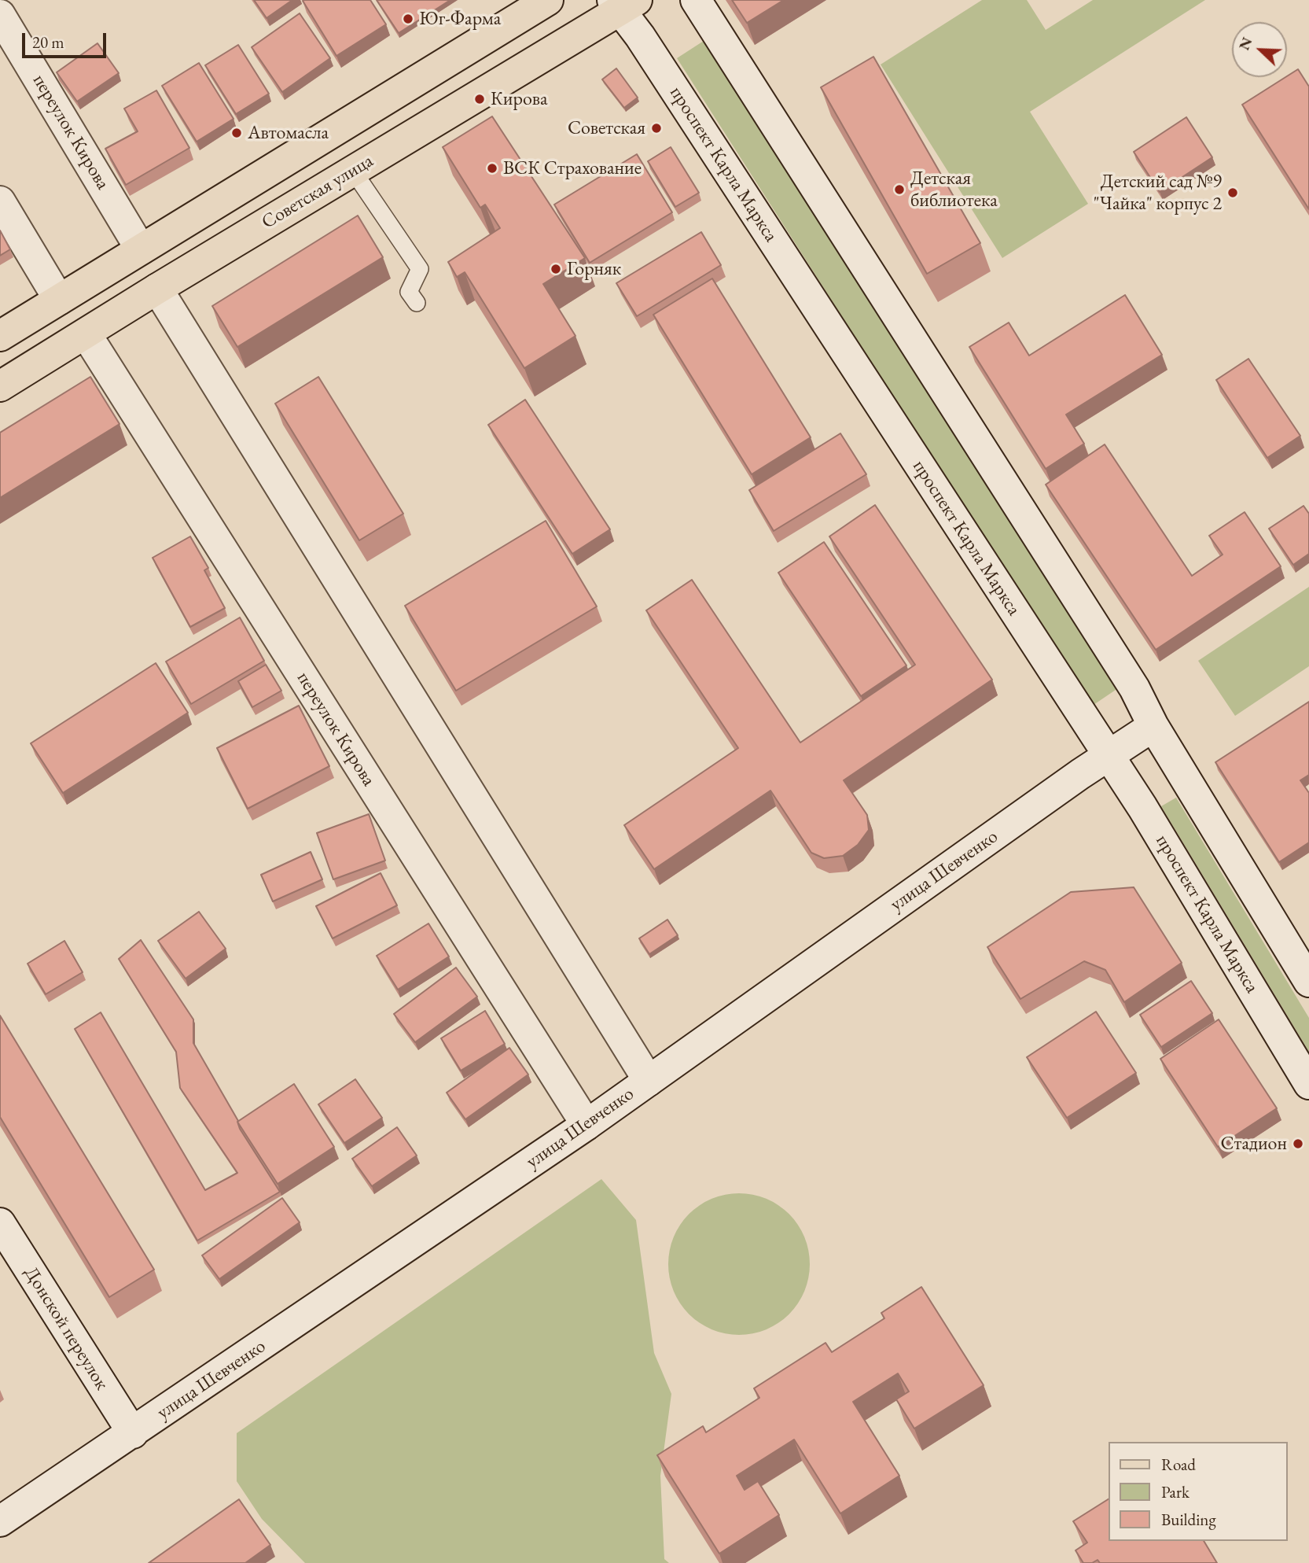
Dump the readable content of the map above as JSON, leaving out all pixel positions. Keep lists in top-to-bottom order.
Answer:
{
  "streets": {
    "main road": ["Советская улица"],
    "street": [
      "переулок Кирова",
      "проспект Карла Маркса",
      "улица Шевченко",
      "Донской переулок"
    ]
  },
  "crossings": [
    ["переулок Кирова", "Советская улица"],
    ["переулок Кирова", "улица Шевченко"],
    ["проспект Карла Маркса", "Советская улица"],
    ["проспект Карла Маркса", "улица Шевченко"],
    ["улица Шевченко", "Донской переулок"]
  ],
  "places": [
    "Юг-Фарма",
    "Кирова",
    "Советская",
    "Автомасла",
    "ВСК Страхование",
    "Детская библиотека",
    "Детский сад №9 \"Чайка\" корпус 2",
    "Горняк",
    "Стадион"
  ],
  "legend": ["Road", "Park", "Building"],
  "scale_bar": "20 m",
  "north": "top left"
}
